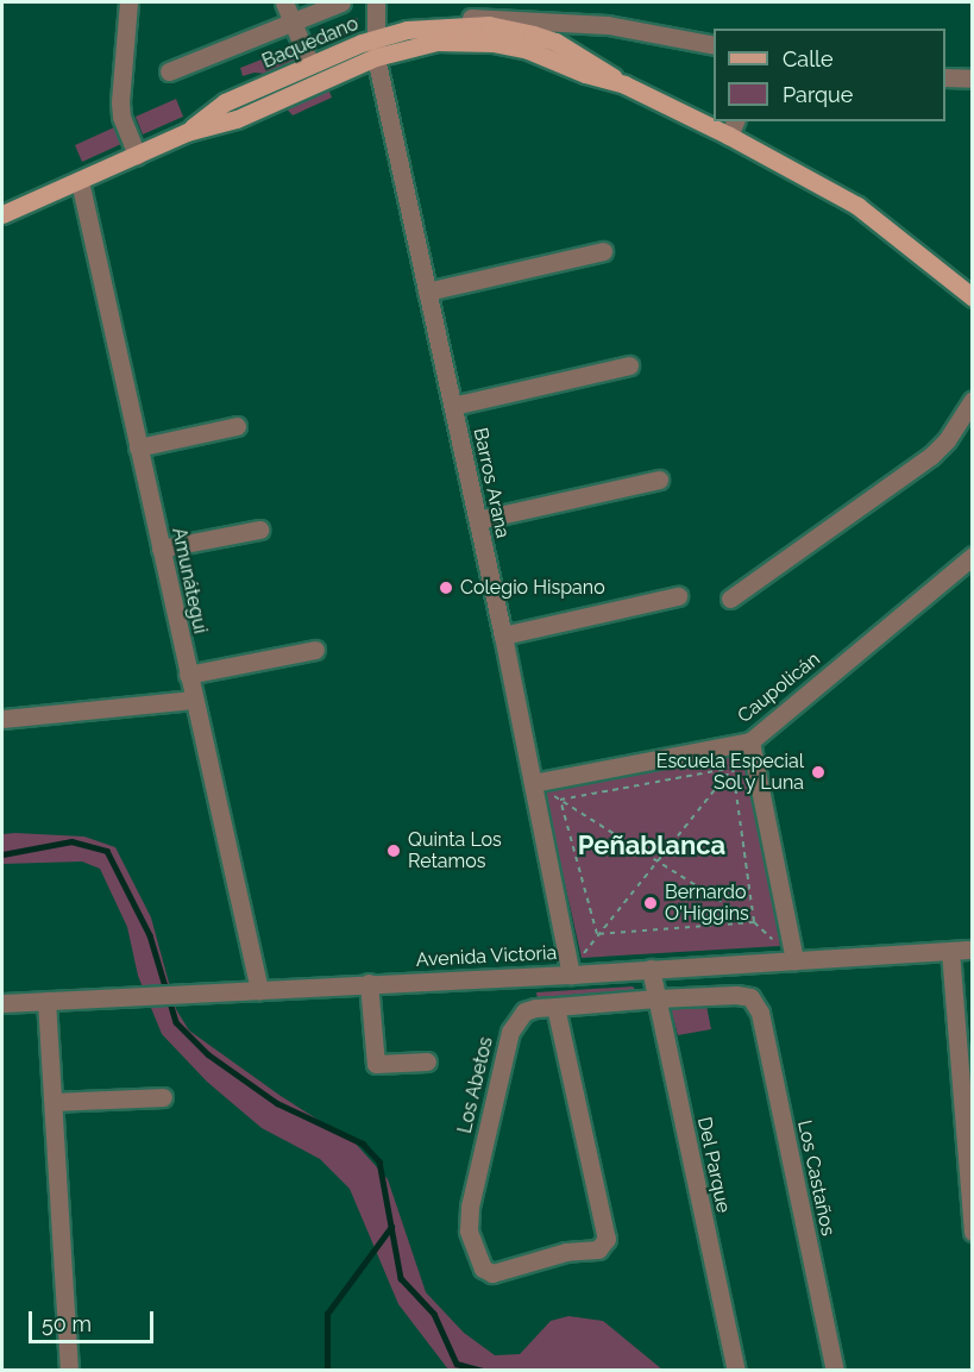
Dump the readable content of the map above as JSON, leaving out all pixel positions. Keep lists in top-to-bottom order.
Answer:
{
  "streets": {
    "main road": ["Baquedano"],
    "street": [
      "Barros Arana",
      "Amunátegui",
      "Caupolicán",
      "Avenida Victoria",
      "Los Abetos",
      "Del Parque",
      "Los Castaños"
    ]
  },
  "crossings": [
    ["Baquedano", "Barros Arana"],
    ["Baquedano", "Amunátegui"],
    ["Barros Arana", "Caupolicán"],
    ["Barros Arana", "Avenida Victoria"],
    ["Amunátegui", "Avenida Victoria"],
    ["Avenida Victoria", "Del Parque"],
    ["Los Abetos", "Del Parque"],
    ["Los Abetos", "Los Castaños"]
  ],
  "districts": ["Peñablanca"],
  "places": [
    "Colegio Hispano",
    "Escuela Especial Sol y Luna",
    "Quinta Los Retamos",
    "Bernardo O'Higgins"
  ],
  "legend": ["Calle", "Parque"],
  "scale_bar": "50 m"
}
